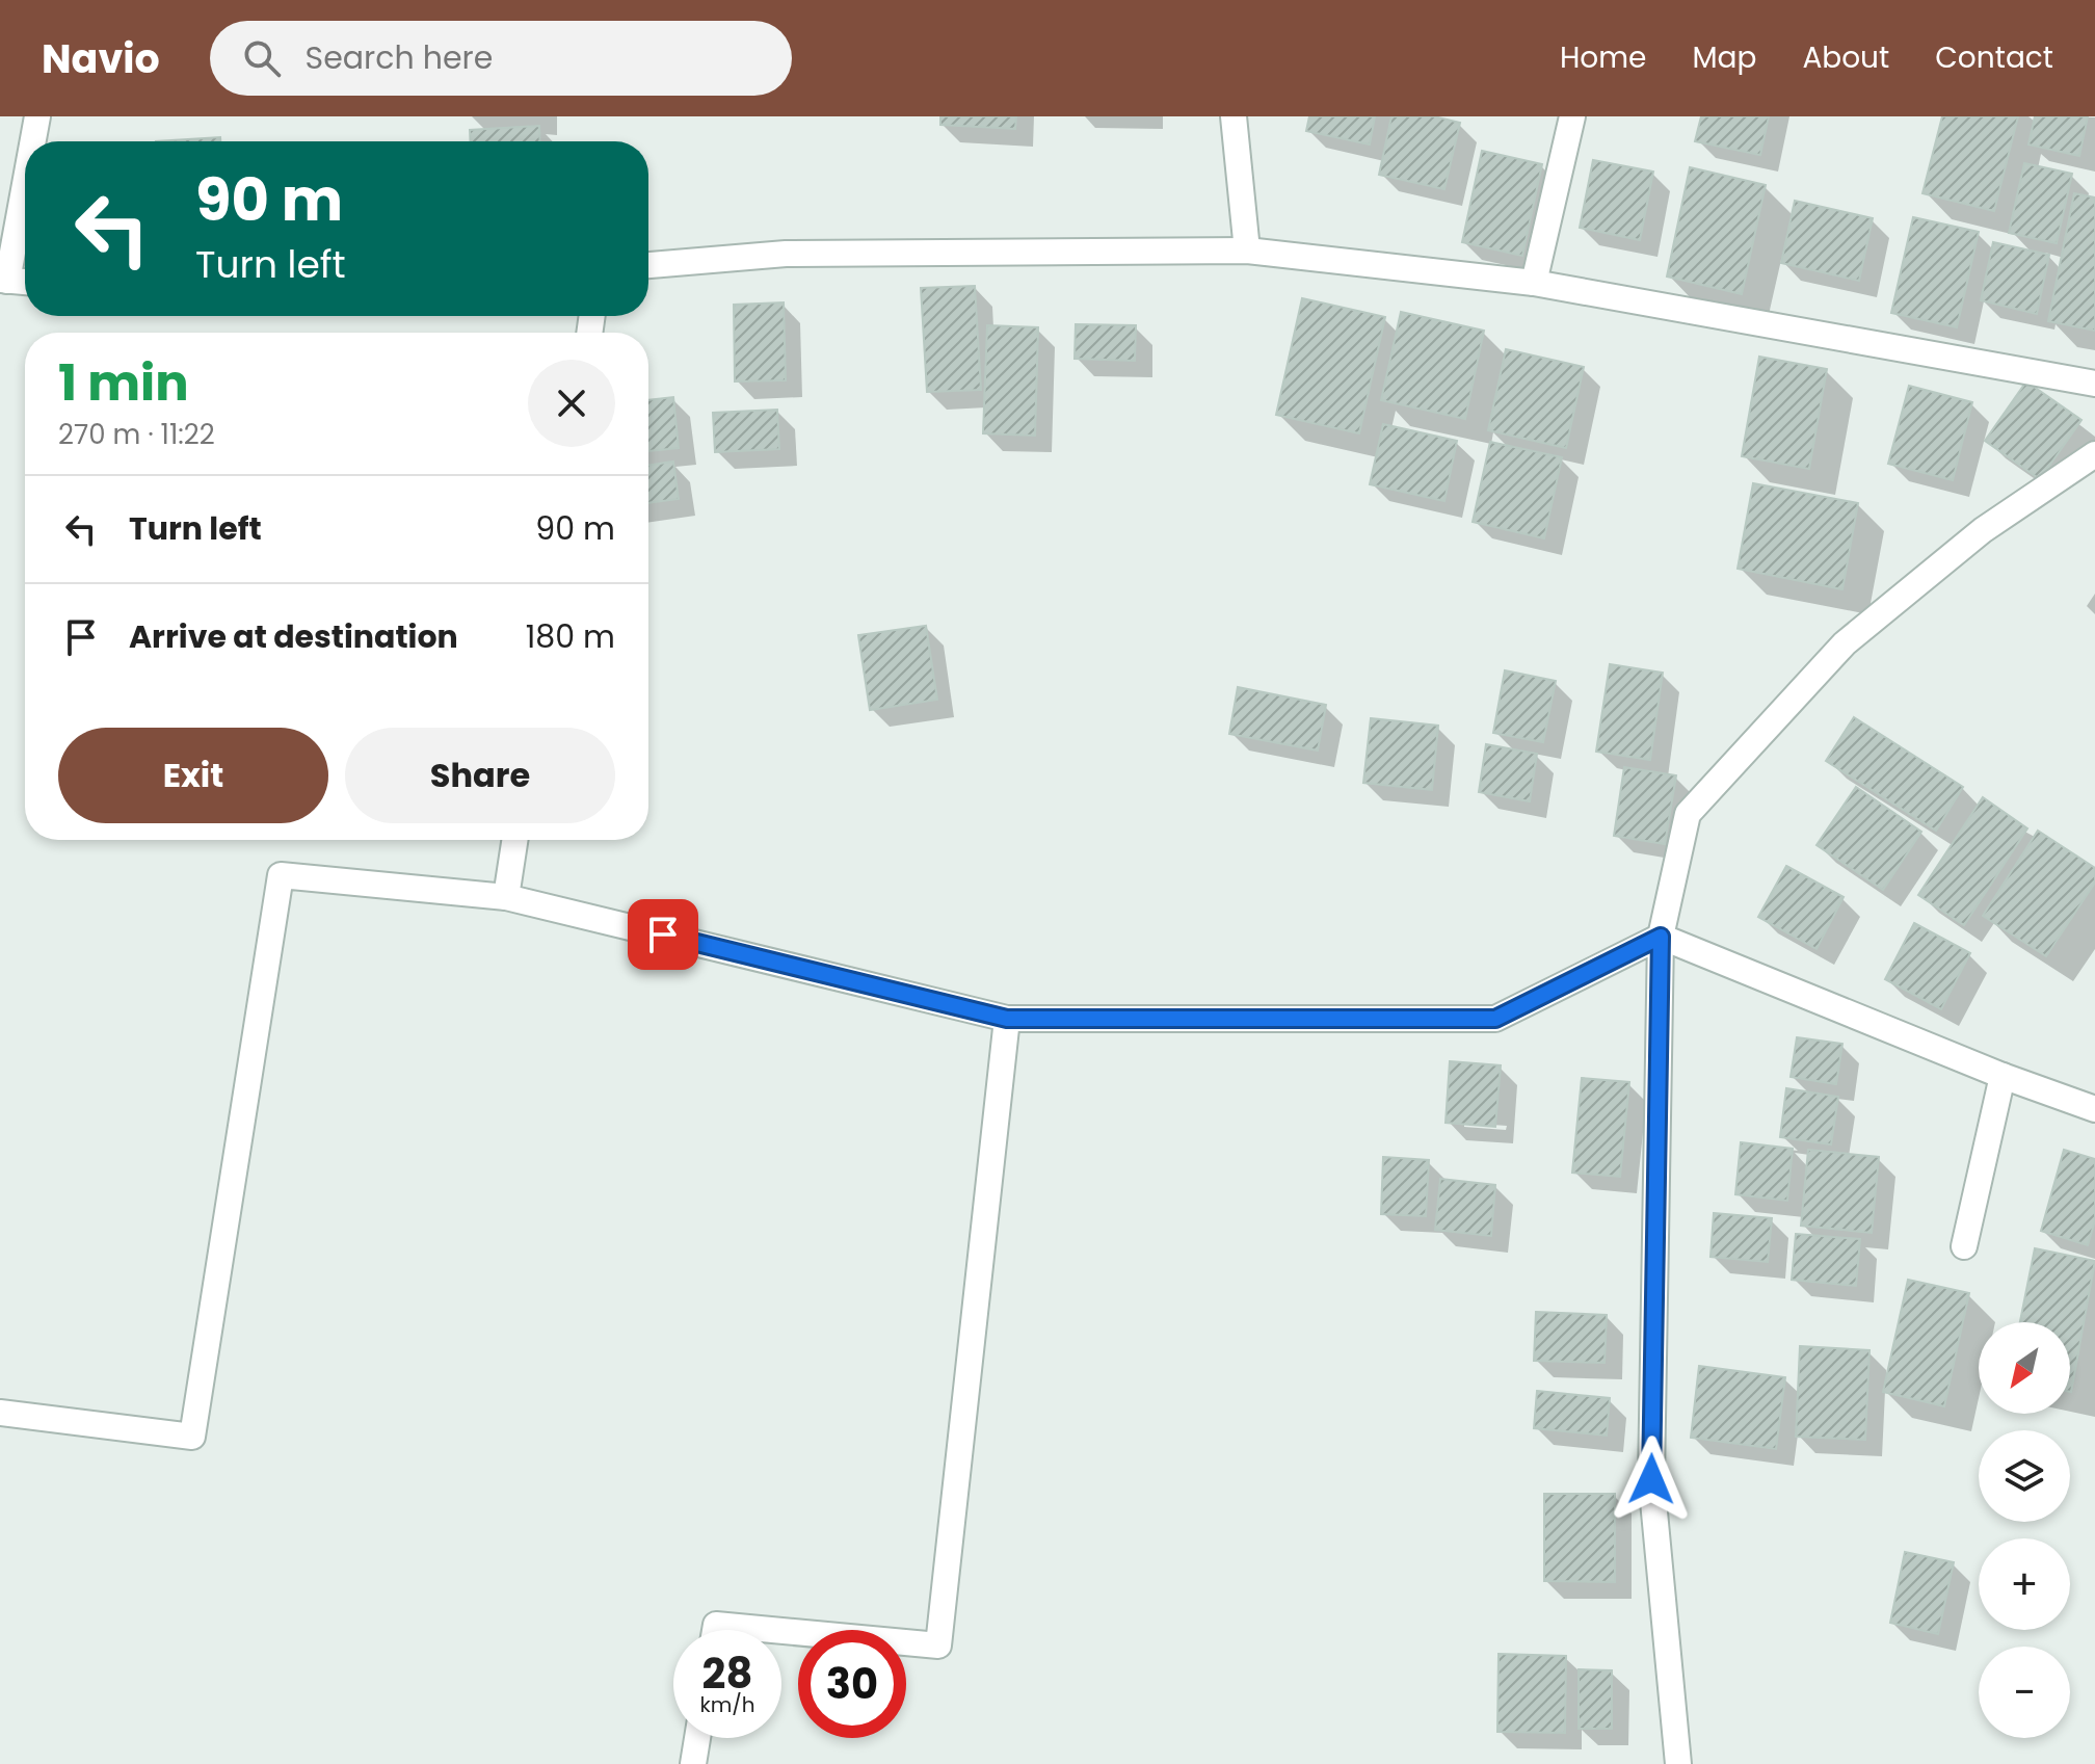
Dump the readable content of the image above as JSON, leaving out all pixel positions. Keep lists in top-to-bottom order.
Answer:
{
  "north": "bottom left",
  "page": {
    "header": "Navio",
    "search": "Search here",
    "nav": [
      "Home",
      "Map",
      "About",
      "Contact"
    ],
    "turn": ["90 m", "Turn left"],
    "heading": ["1 min", "270 m · 11:22"],
    "list": [
      {
        "name": "Turn left",
        "value": "90 m"
      },
      {
        "name": "Arrive at destination",
        "value": "180 m"
      }
    ],
    "buttons": ["Exit", "Share"],
    "map_buttons": ["+", "−"],
    "speed": "28 km/h",
    "limit": "30"
  }
}
